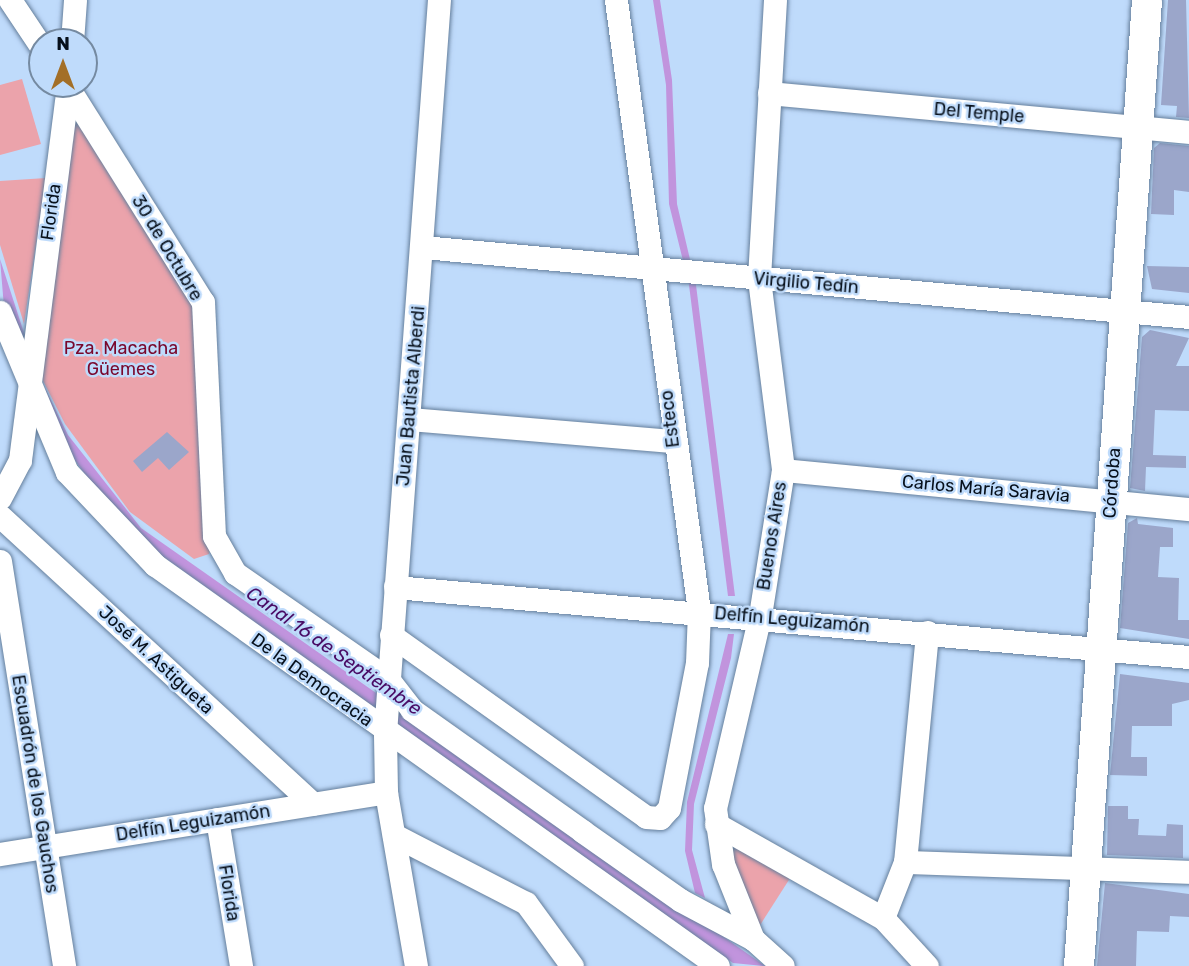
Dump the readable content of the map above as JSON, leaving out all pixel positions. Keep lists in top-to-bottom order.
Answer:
{
  "streets": {
    "main road": ["Córdoba"],
    "street": [
      "Del Temple",
      "Florida",
      "30 de Octubre",
      "Virgilio Tedín",
      "Juan Bautista Alberdi",
      "Esteco",
      "Carlos María Saravia",
      "Buenos Aires",
      "Delfín Leguizamón",
      "José M. Astigueta",
      "De la Democracia",
      "Escuadrón de los Gauchos"
    ]
  },
  "crossings": [
    ["Del Temple", "Córdoba"],
    ["Del Temple", "Buenos Aires"],
    ["Florida", "Delfín Leguizamón"],
    ["Florida", "De la Democracia"],
    ["30 de Octubre", "Juan Bautista Alberdi"],
    ["Virgilio Tedín", "Juan Bautista Alberdi"],
    ["Virgilio Tedín", "Esteco"],
    ["Virgilio Tedín", "Córdoba"],
    ["Virgilio Tedín", "Buenos Aires"],
    ["Juan Bautista Alberdi", "Esteco"],
    ["Juan Bautista Alberdi", "Delfín Leguizamón"],
    ["Juan Bautista Alberdi", "De la Democracia"],
    ["Esteco", "Delfín Leguizamón"],
    ["Córdoba", "Carlos María Saravia"],
    ["Córdoba", "Delfín Leguizamón"],
    ["Carlos María Saravia", "Buenos Aires"],
    ["Buenos Aires", "Delfín Leguizamón"],
    ["Delfín Leguizamón", "José M. Astigueta"],
    ["Delfín Leguizamón", "Escuadrón de los Gauchos"]
  ],
  "water": ["Canal 16 de Septiembre"],
  "parks": ["Pza. Macacha Güemes"],
  "north": "top"
}
